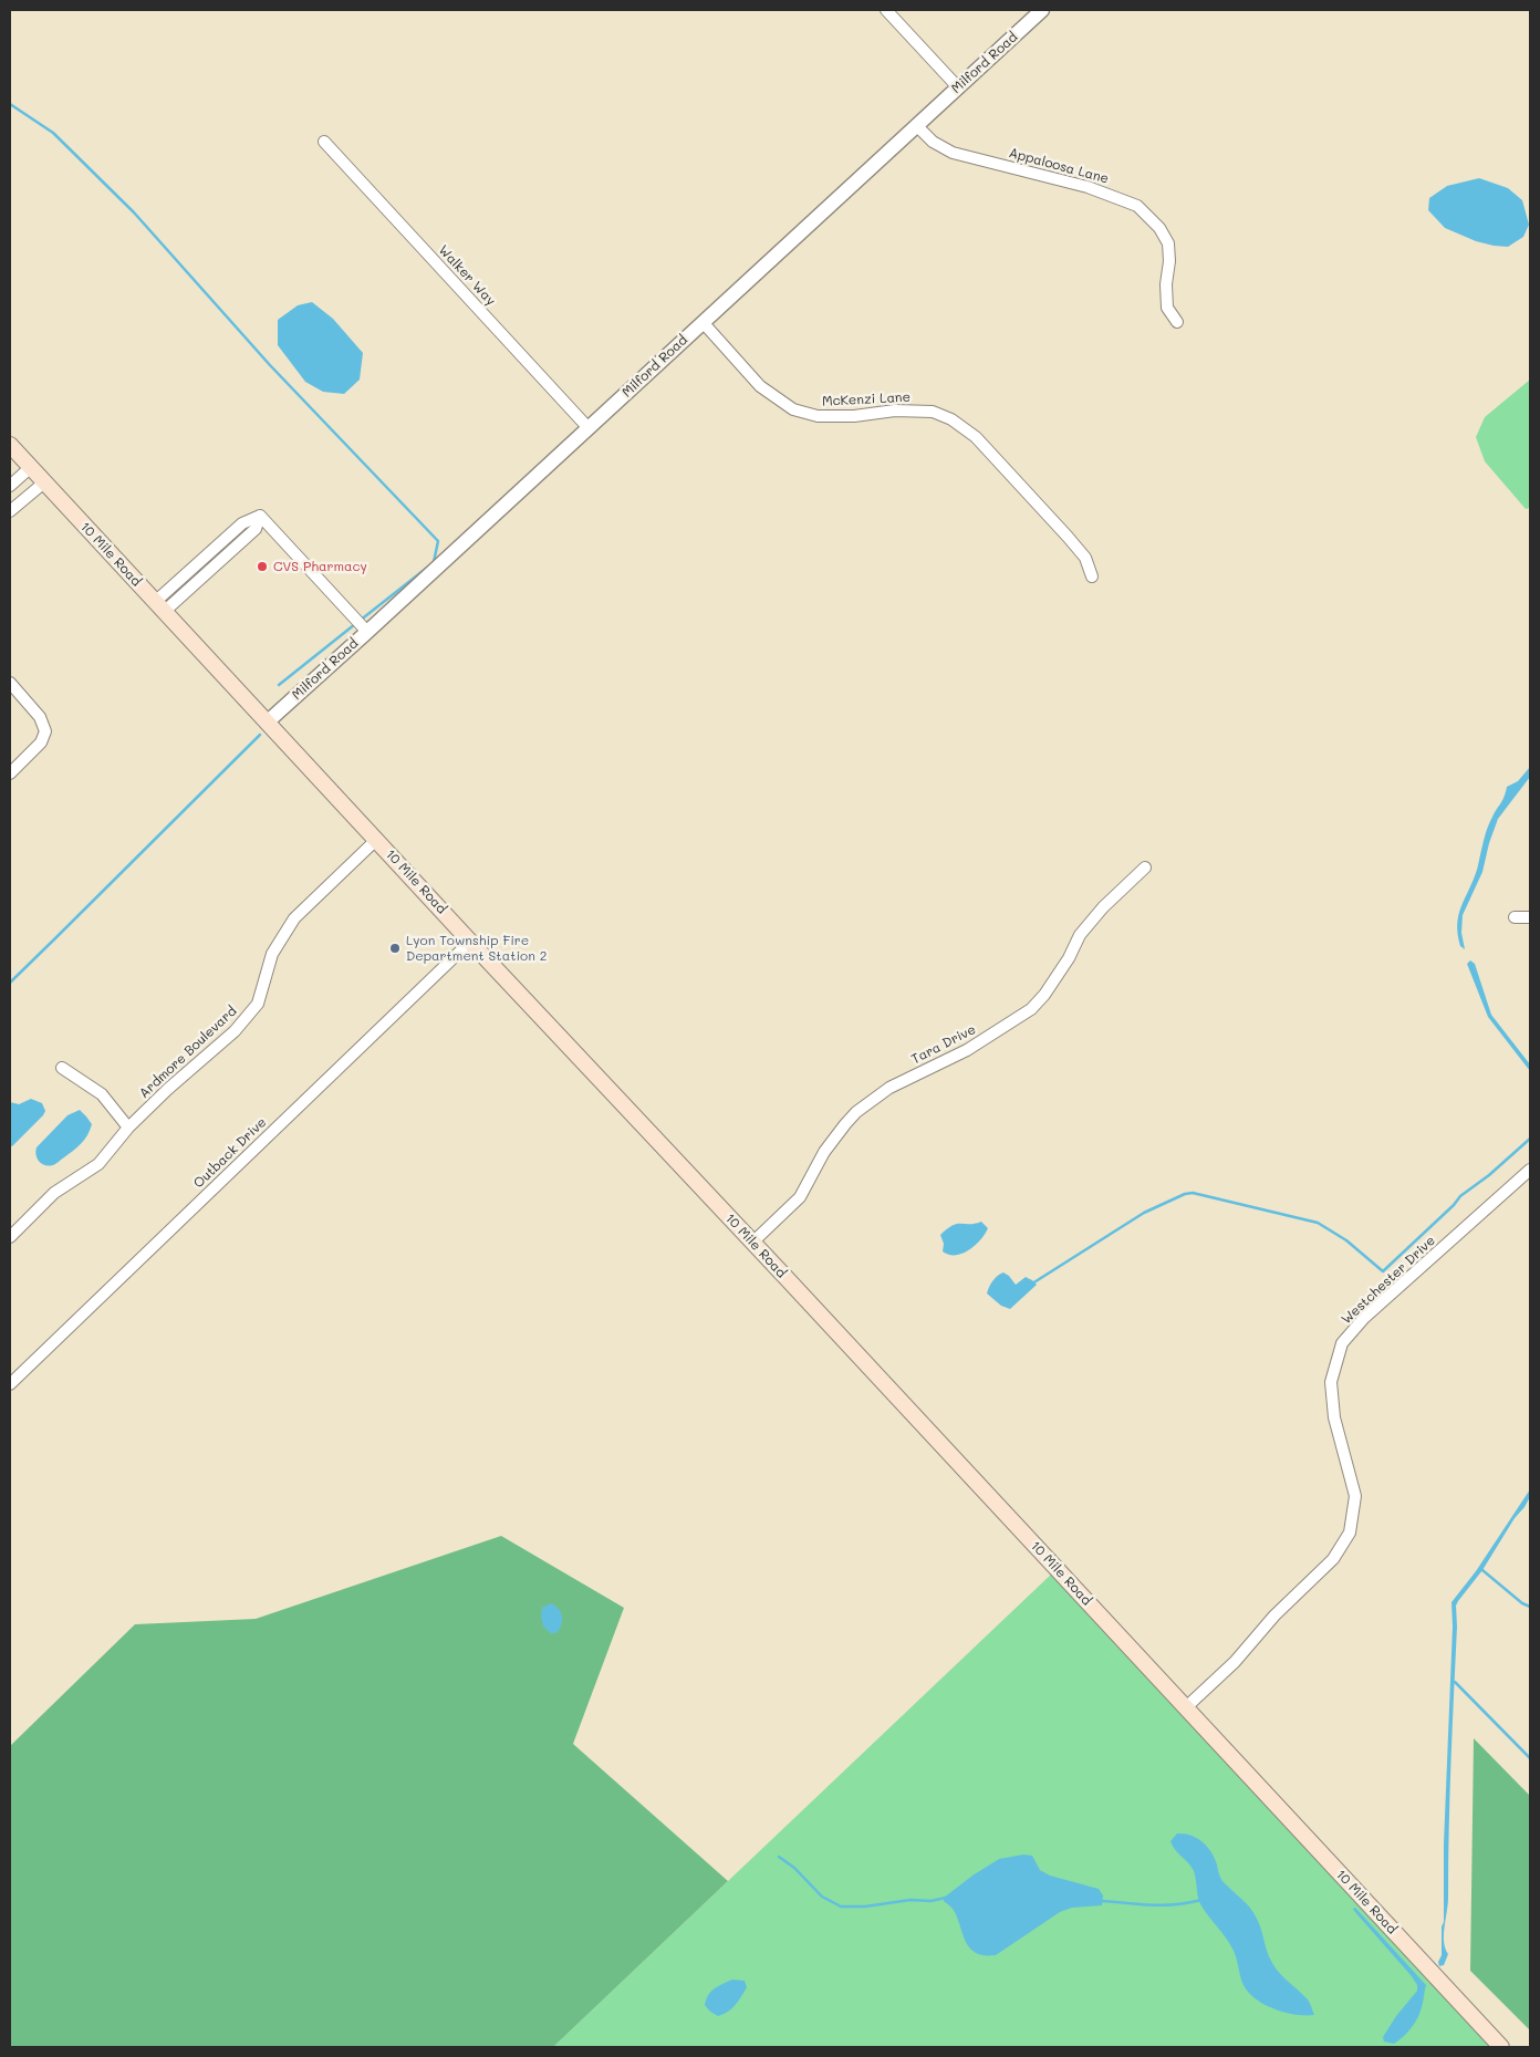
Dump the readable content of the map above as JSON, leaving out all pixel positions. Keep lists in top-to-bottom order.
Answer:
{
  "streets": {
    "main road": ["10 Mile Road"],
    "street": [
      "Milford Road",
      "Appaloosa Lane",
      "Walker Way",
      "McKenzi Lane",
      "Tara Drive",
      "Ardmore Boulevard",
      "Outback Drive",
      "Westchester Drive"
    ]
  },
  "crossings": [
    ["Milford Road", "Appaloosa Lane"],
    ["Milford Road", "Walker Way"],
    ["Milford Road", "McKenzi Lane"],
    ["Milford Road", "10 Mile Road"],
    ["10 Mile Road", "Tara Drive"],
    ["10 Mile Road", "Ardmore Boulevard"],
    ["10 Mile Road", "Outback Drive"],
    ["10 Mile Road", "Westchester Drive"]
  ],
  "places": ["CVS Pharmacy", "Lyon Township Fire Department Station 2"]
}
